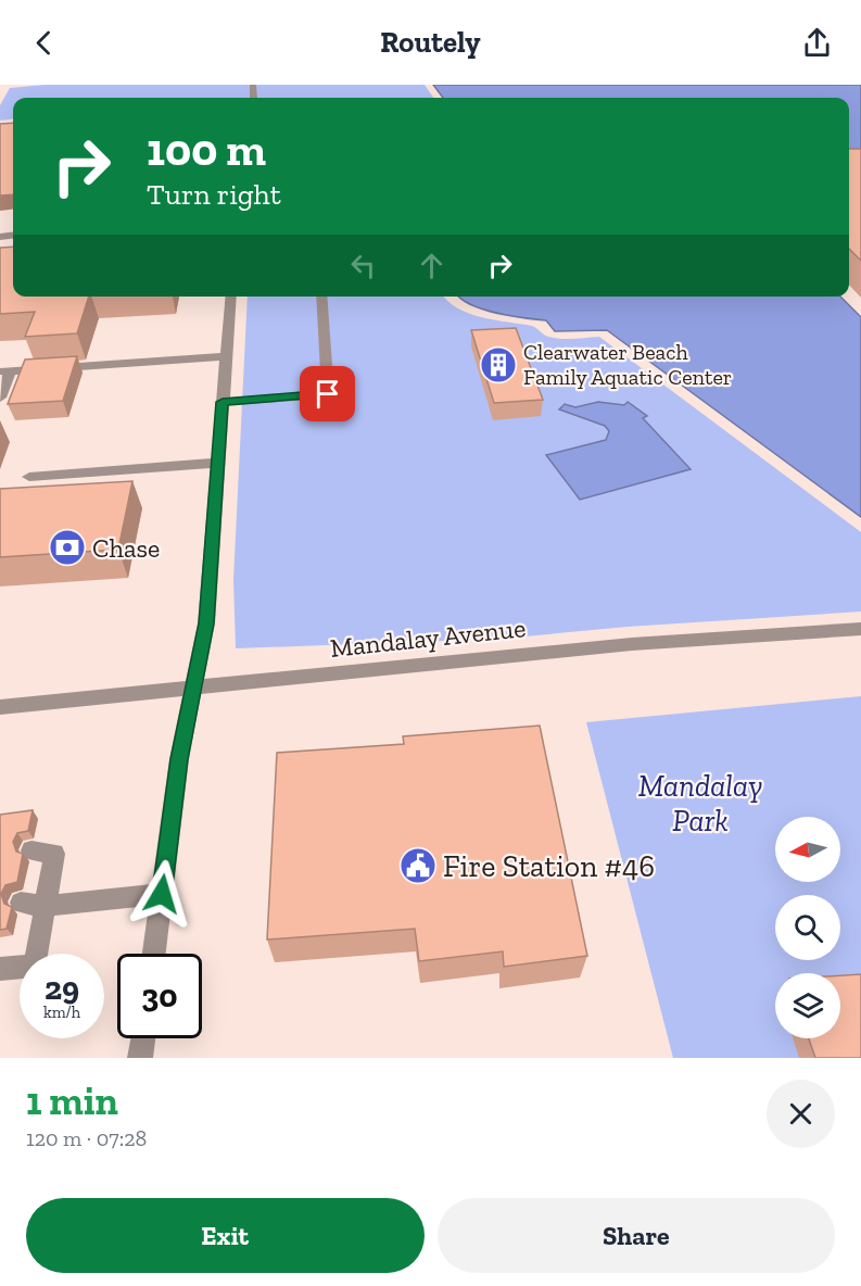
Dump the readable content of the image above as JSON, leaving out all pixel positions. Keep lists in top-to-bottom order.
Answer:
{
  "streets": {
    "street": ["Mandalay Avenue"]
  },
  "parks": ["Mandalay Park"],
  "places": {
    "building": ["Clearwater Beach Family Aquatic Center"],
    "bank": ["Chase"],
    "public building": ["Fire Station #46"]
  },
  "north": "left",
  "page": {
    "header": "Routely",
    "turn": ["100 m", "Turn right"],
    "speed": "29 km/h",
    "limit": "30",
    "heading": ["1 min", "120 m · 07:28"],
    "buttons": ["Exit", "Share"]
  }
}
